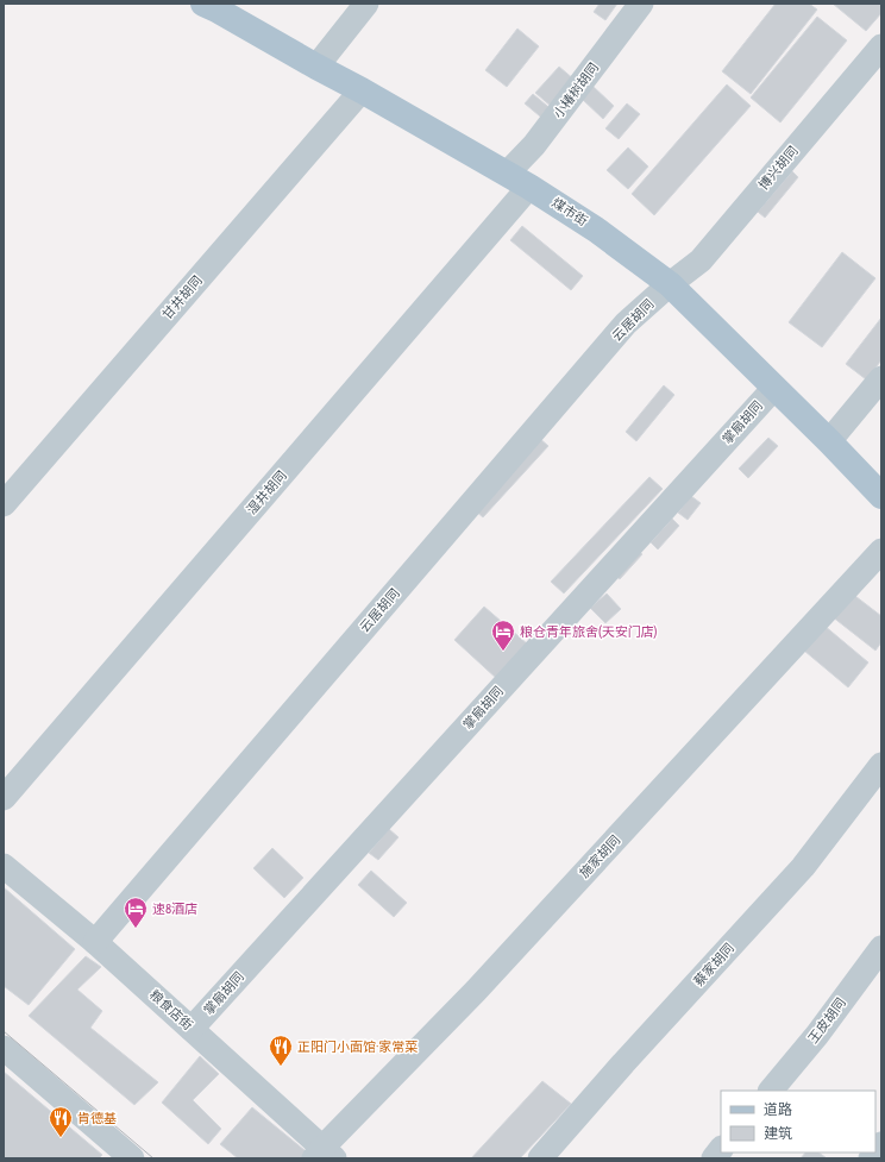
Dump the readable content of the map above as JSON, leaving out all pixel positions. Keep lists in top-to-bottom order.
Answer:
{
  "streets": {
    "main road": ["煤市街"],
    "street": [
      "小椿树胡同",
      "博兴胡同",
      "甘井胡同",
      "云居胡同",
      "掌扇胡同",
      "湿井胡同",
      "施家胡同",
      "蔡家胡同",
      "粮食店街",
      "王皮胡同"
    ]
  },
  "crossings": [
    ["小椿树胡同", "煤市街"],
    ["博兴胡同", "煤市街"],
    ["博兴胡同", "云居胡同"],
    ["煤市街", "甘井胡同"],
    ["煤市街", "云居胡同"],
    ["煤市街", "掌扇胡同"],
    ["煤市街", "湿井胡同"],
    ["云居胡同", "粮食店街"],
    ["掌扇胡同", "粮食店街"],
    ["施家胡同", "粮食店街"]
  ],
  "places": {
    "hotel": ["粮仓青年旅舍(天安门店)", "速8酒店"],
    "restaurant": ["正阳门小面馆·家常菜", "肯德基"]
  },
  "legend": ["道路", "建筑"]
}
